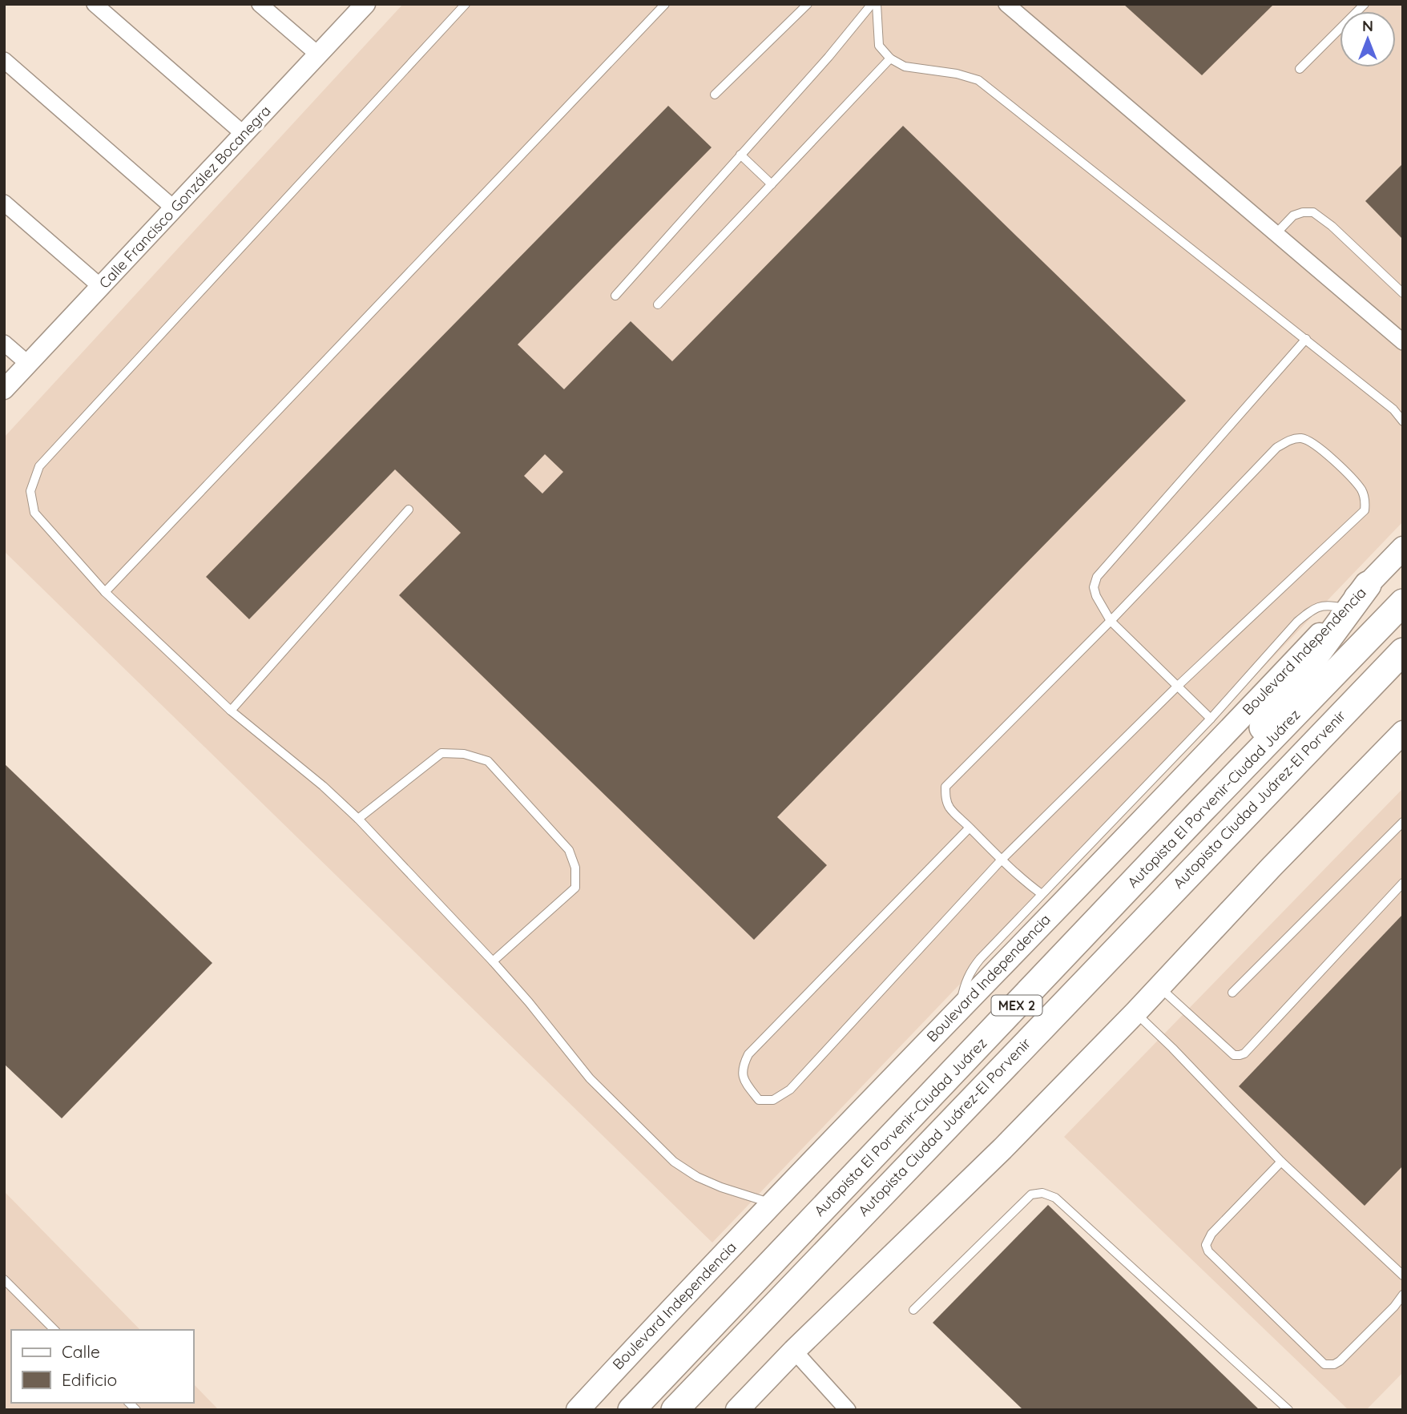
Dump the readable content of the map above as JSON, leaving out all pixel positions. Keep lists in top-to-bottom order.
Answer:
{
  "streets": {
    "highway": ["Autopista El Porvenir-Ciudad Juárez", "Autopista Ciudad Juárez-El Porvenir", "MEX 2"],
    "main road": ["Boulevard Independencia"],
    "street": ["Calle Francisco González Bocanegra"]
  },
  "legend": ["Calle", "Edificio"],
  "north": "top"
}
